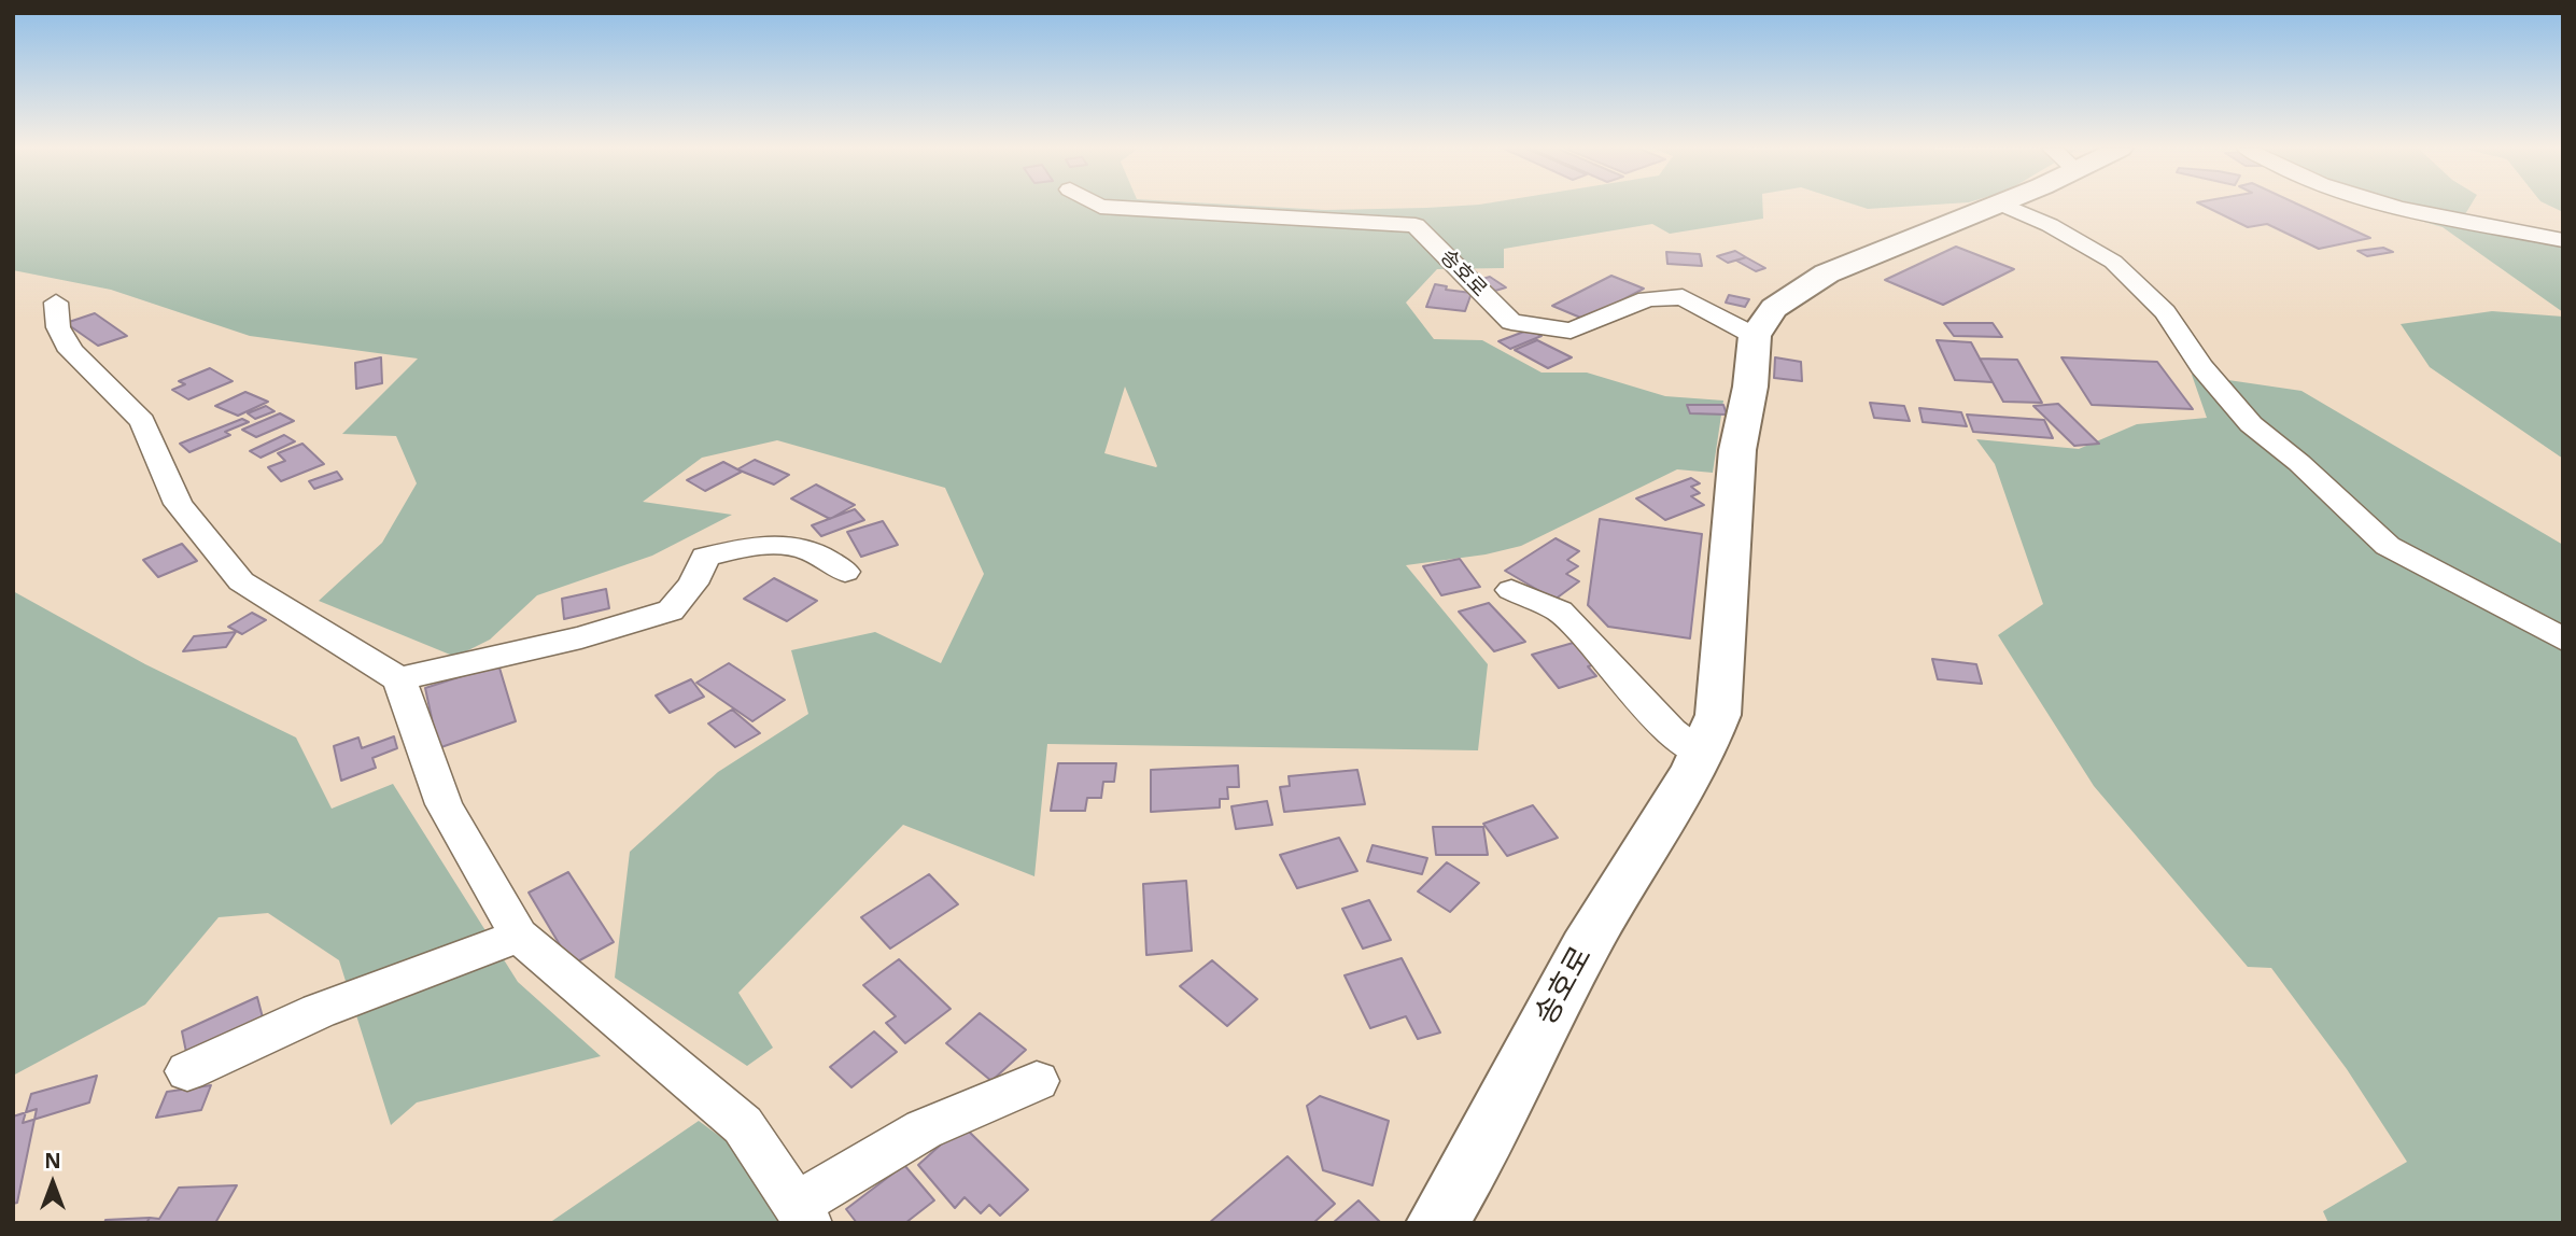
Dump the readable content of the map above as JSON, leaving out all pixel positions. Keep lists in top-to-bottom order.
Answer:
{
  "streets": {
    "main road": ["송호로"]
  },
  "north": "top"
}
